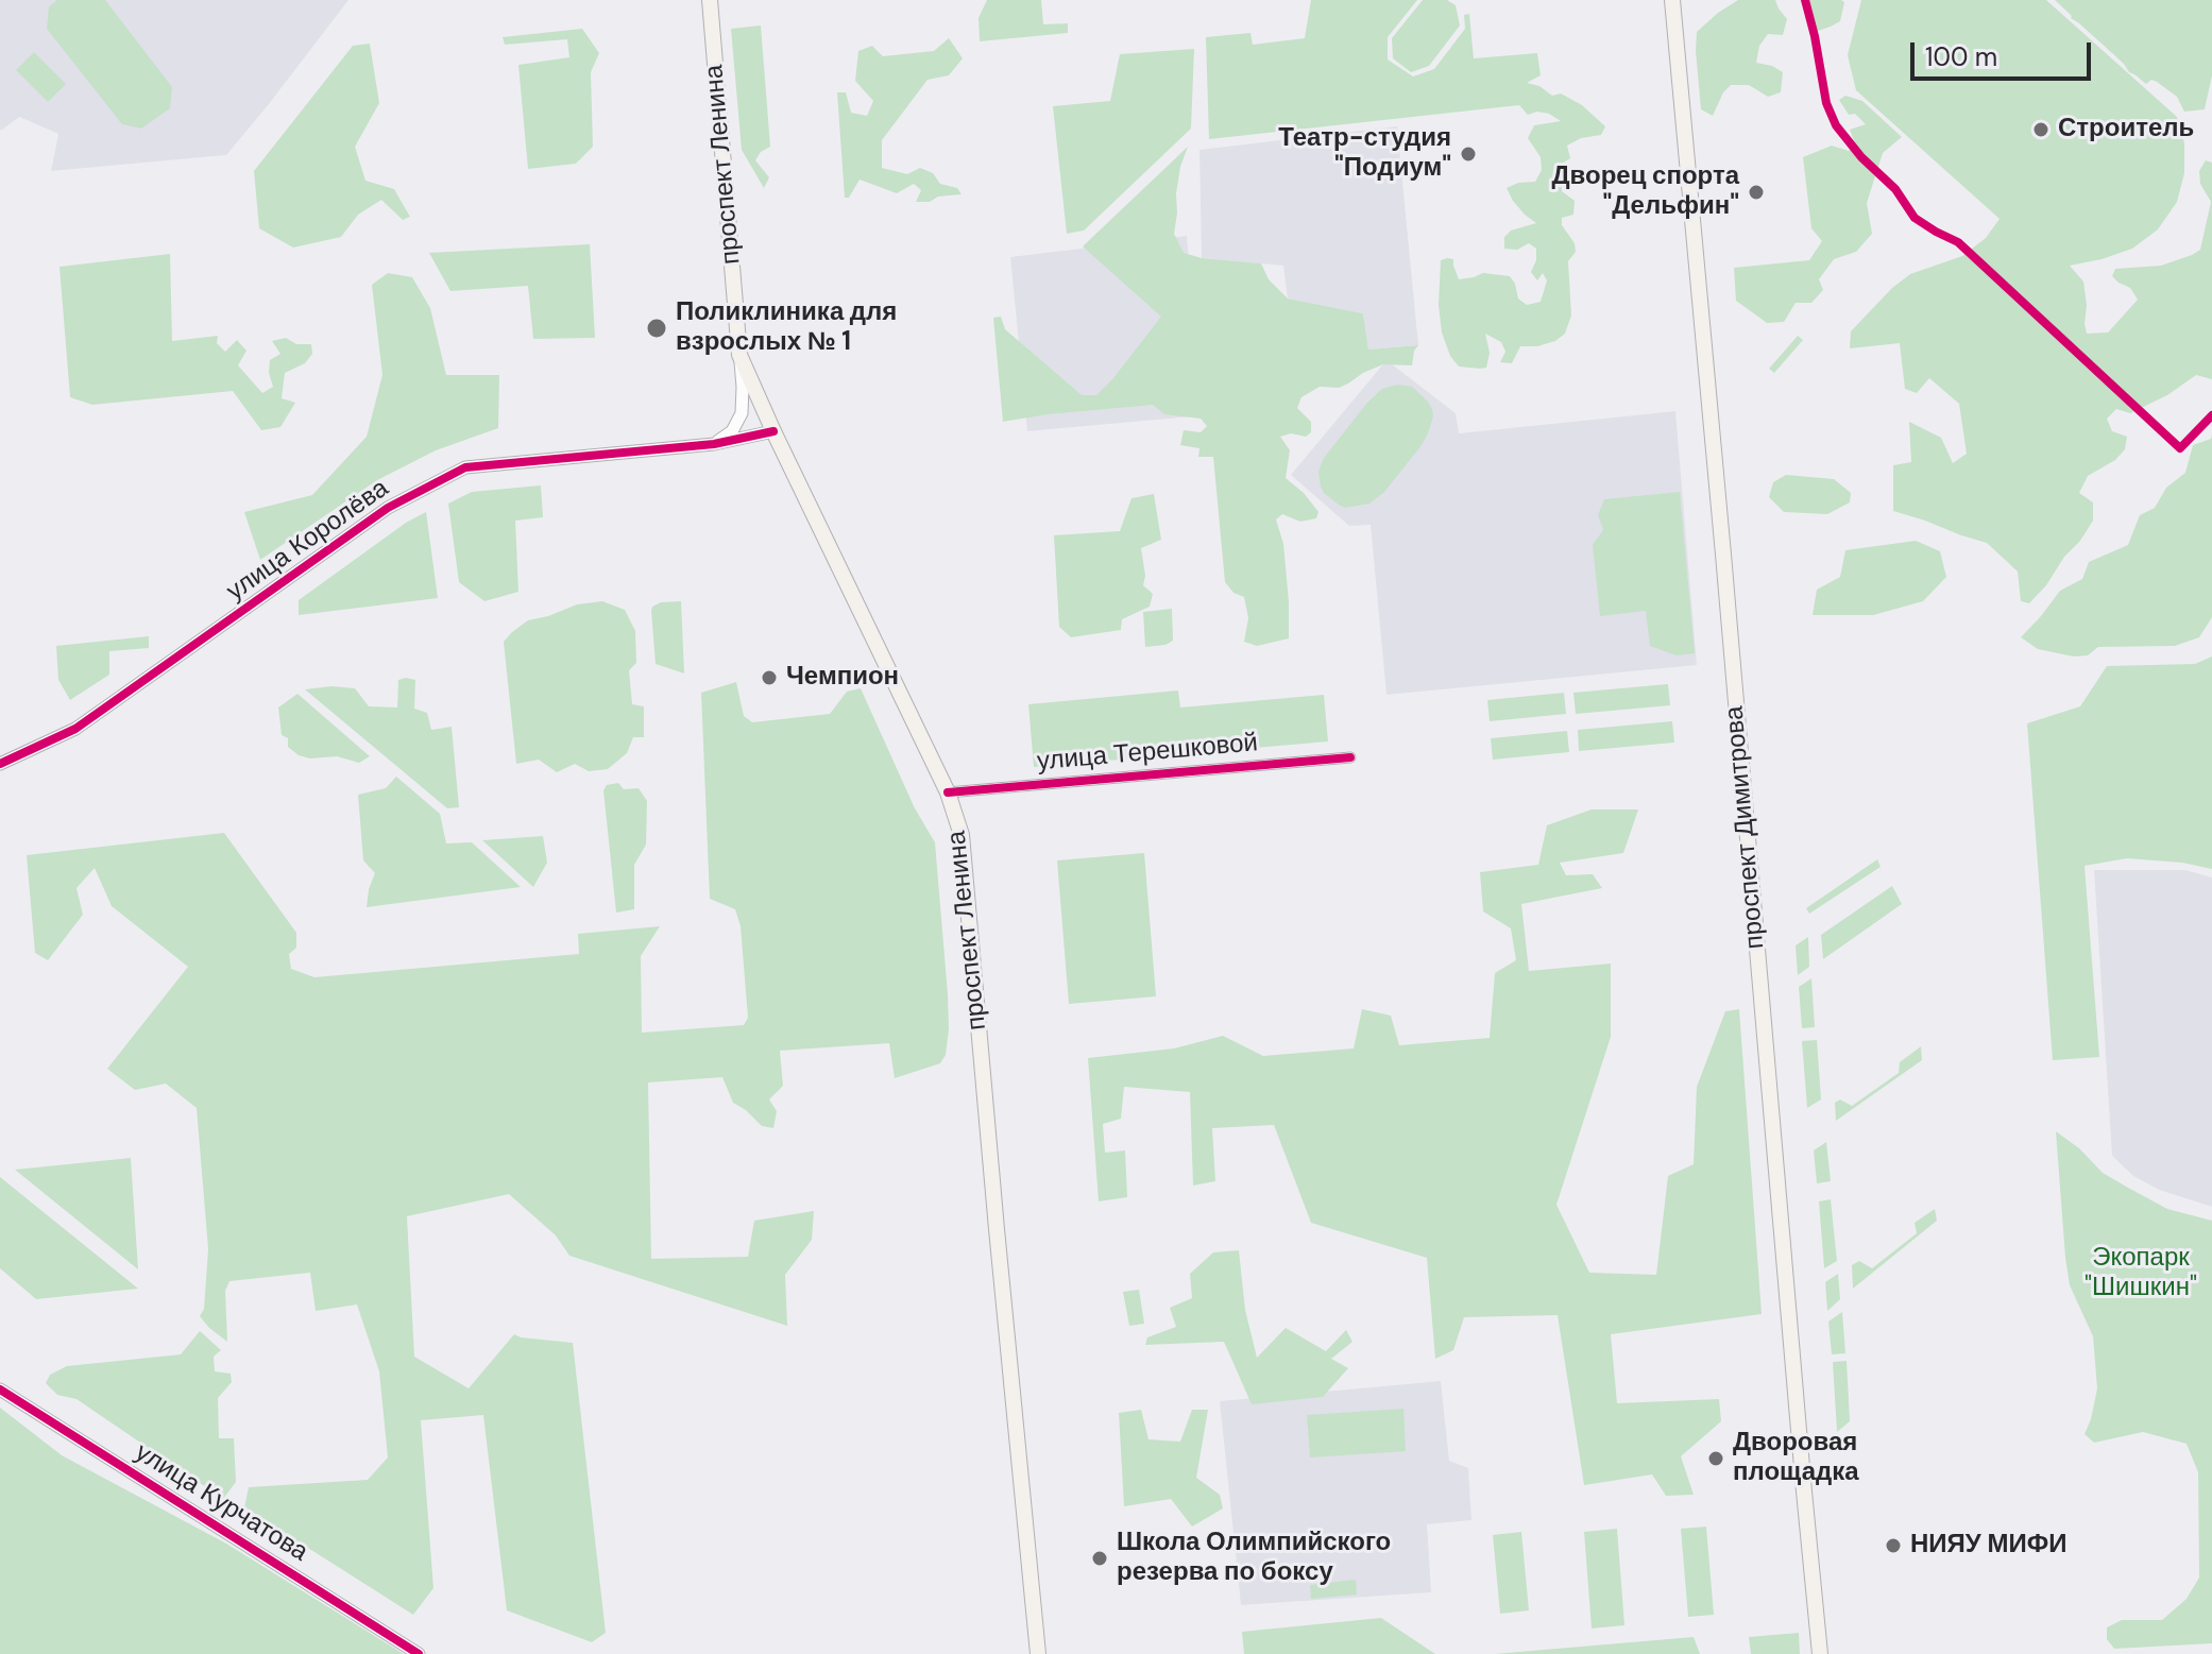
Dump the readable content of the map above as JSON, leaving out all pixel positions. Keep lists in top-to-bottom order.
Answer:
{
  "streets": {
    "main road": ["проспект Ленина", "проспект Димитрова"],
    "street": ["улица Королёва", "улица Терешковой", "улица Курчатова"]
  },
  "crossings": [
    ["проспект Ленина", "улица Королёва"],
    ["проспект Ленина", "улица Терешковой"]
  ],
  "parks": ["Экопарк \"Шишкин\""],
  "places": [
    "Строитель",
    "Театр-студия \"Подиум\"",
    "Дворец спорта \"Дельфин\"",
    "Поликлиника для взрослых № 1",
    "Чемпион",
    "Дворовая площадка",
    "НИЯУ МИФИ",
    "Школа Олимпийского резерва по боксу"
  ],
  "scale_bar": "100 m"
}
